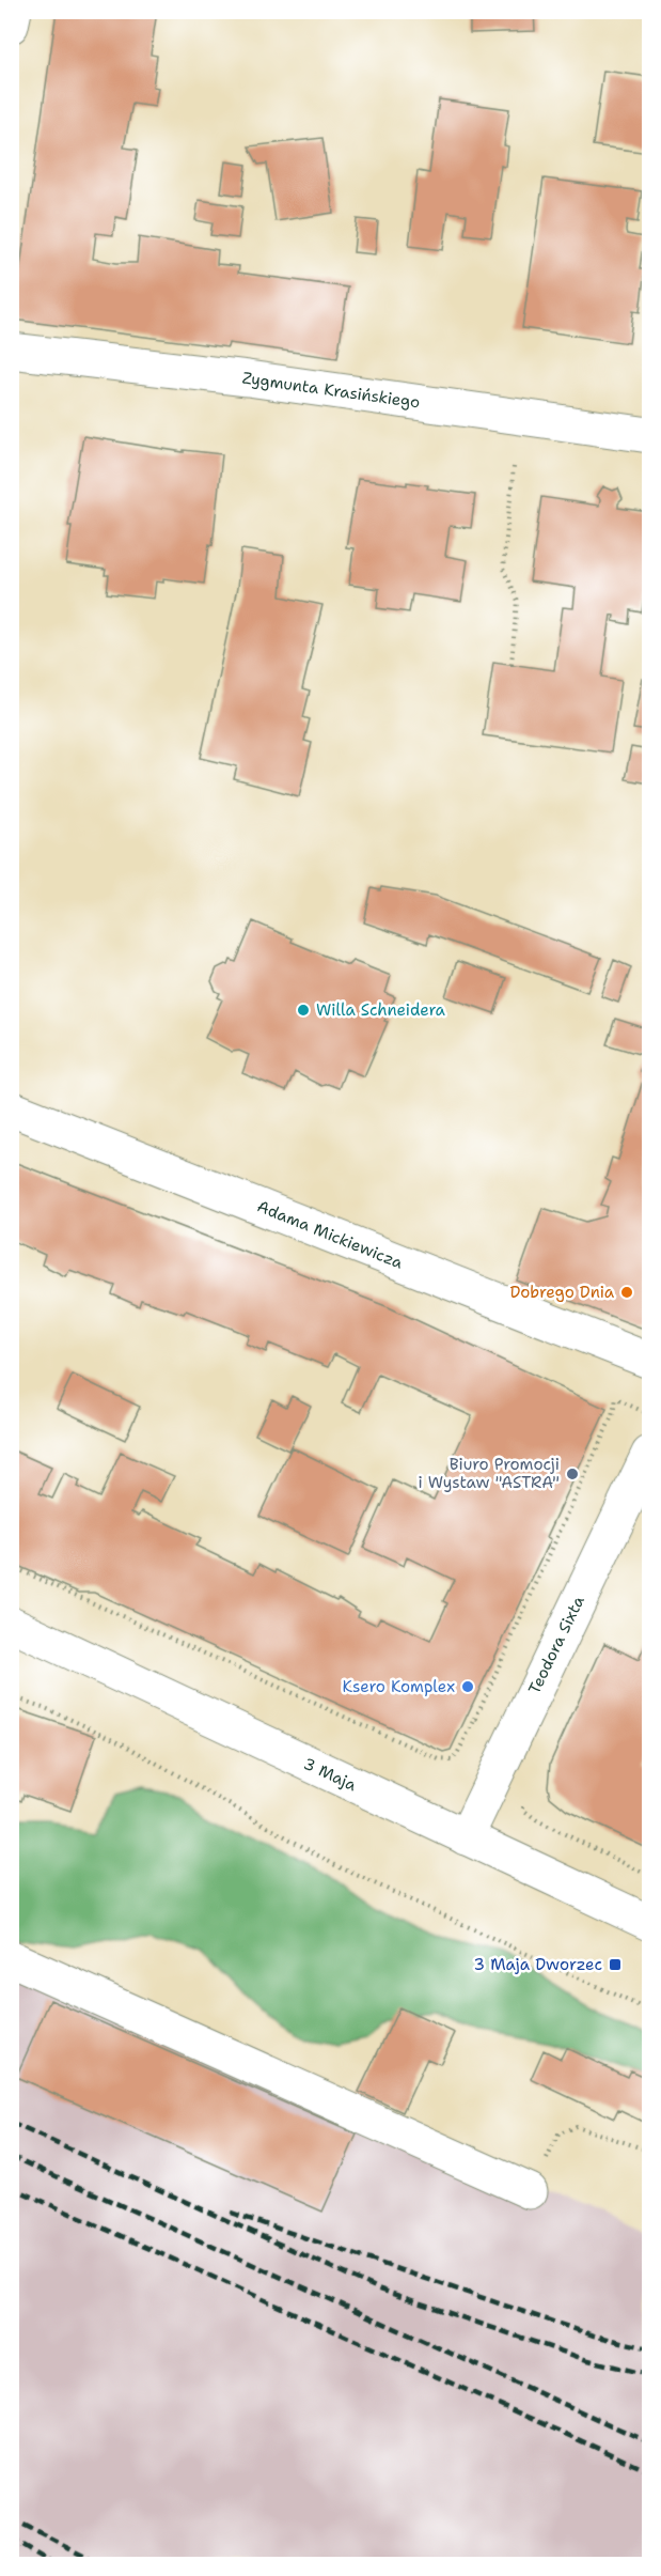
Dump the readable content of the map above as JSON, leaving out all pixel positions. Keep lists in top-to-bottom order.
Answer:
{
  "streets": {
    "street": [
      "Zygmunta Krasińskiego",
      "Adama Mickiewicza",
      "Teodora Sixta",
      "3 Maja"
    ]
  },
  "crossings": [
    ["Teodora Sixta", "3 Maja"]
  ],
  "places": {
    "other": [
      "Willa Schneidera",
      "Dobrego Dnia",
      "Biuro Promocji i Wystaw \"ASTRA\"",
      "Ksero Komplex"
    ],
    "transit": ["3 Maja Dworzec"]
  }
}
